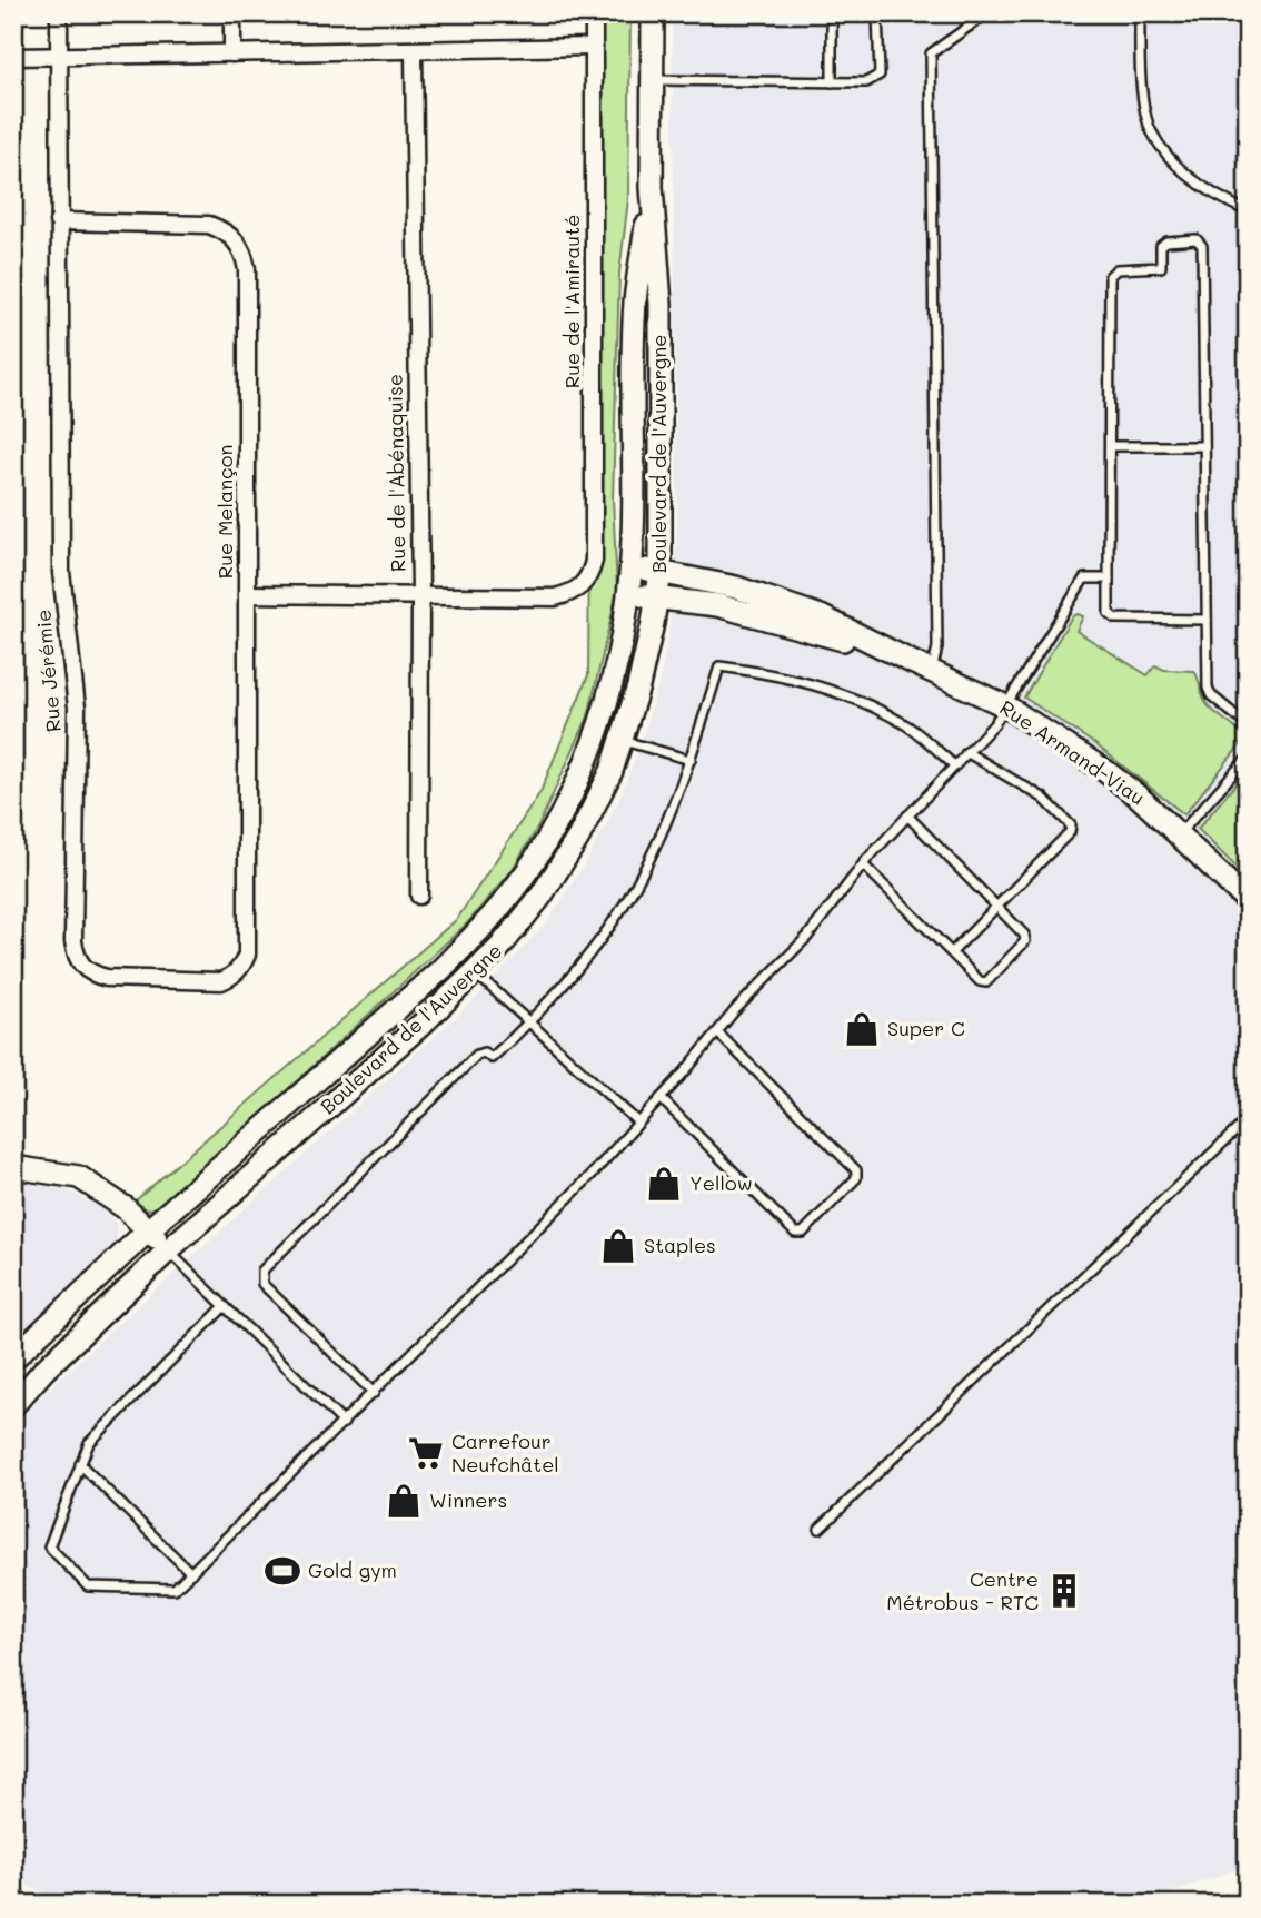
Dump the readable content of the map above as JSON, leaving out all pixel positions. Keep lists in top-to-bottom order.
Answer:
{
  "streets": {
    "main road": ["Boulevard de l'Auvergne", "Rue Armand-Viau"],
    "street": [
      "Rue de l'Amirauté",
      "Rue de l'Abénaquise",
      "Rue Melançon",
      "Rue Jérémie"
    ]
  },
  "crossings": [
    ["Rue de l'Amirauté", "Rue de l'Abénaquise"],
    ["Boulevard de l'Auvergne", "Rue Armand-Viau"],
    ["Rue Melançon", "Rue Jérémie"]
  ],
  "places": {
    "shop": [
      "Super C",
      "Yellow",
      "Staples",
      "Winners"
    ],
    "supermarket": ["Carrefour Neufchâtel"],
    "sports": ["Gold gym"],
    "building": ["Centre Métrobus - RTC"]
  }
}
